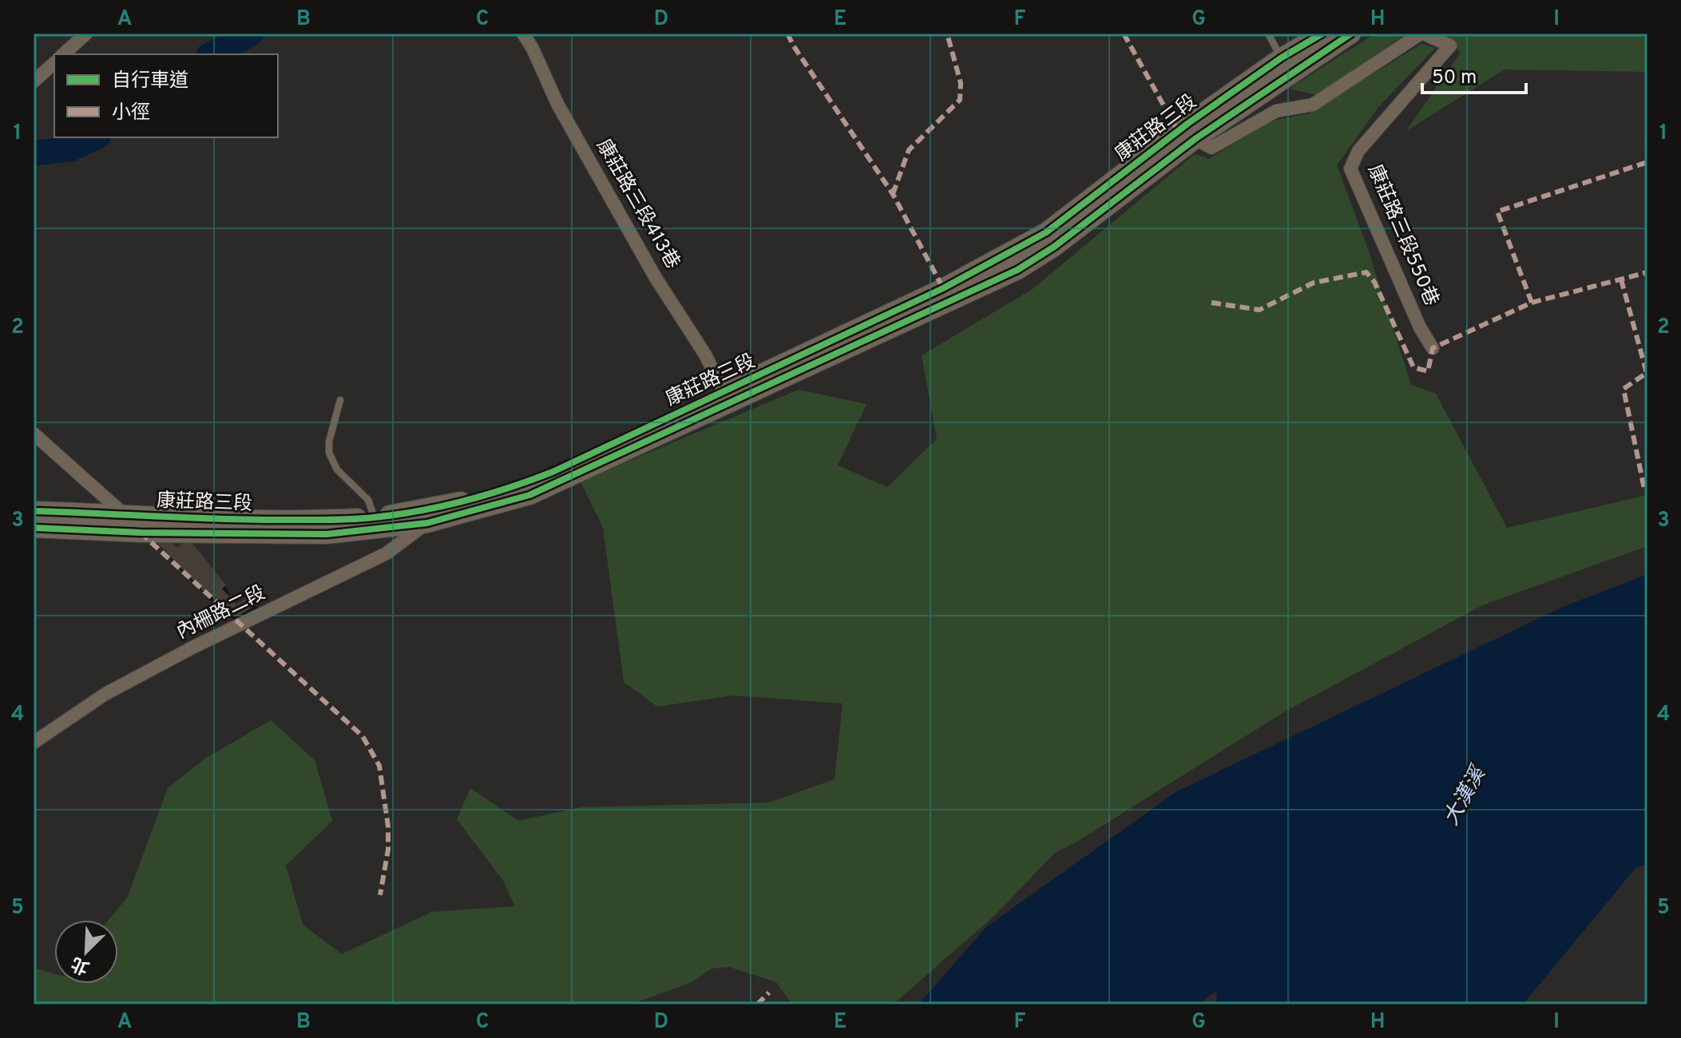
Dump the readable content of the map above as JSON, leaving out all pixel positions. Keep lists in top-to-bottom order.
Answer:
{
  "streets": {
    "main road": ["康莊路三段"],
    "street": ["康莊路三段413巷", "康莊路三段550巷", "內柵路二段"]
  },
  "crossings": [
    ["康莊路三段", "康莊路三段413巷"],
    ["康莊路三段", "康莊路三段550巷"],
    ["康莊路三段", "內柵路二段"]
  ],
  "water": ["大漢溪"],
  "legend": ["自行車道", "小徑"],
  "scale_bar": "50 m",
  "north": "bottom left",
  "grid": {
    "columns": [
      "A",
      "B",
      "C",
      "D",
      "E",
      "F",
      "G",
      "H",
      "I"
    ],
    "rows": [
      "1",
      "2",
      "3",
      "4",
      "5"
    ]
  }
}
